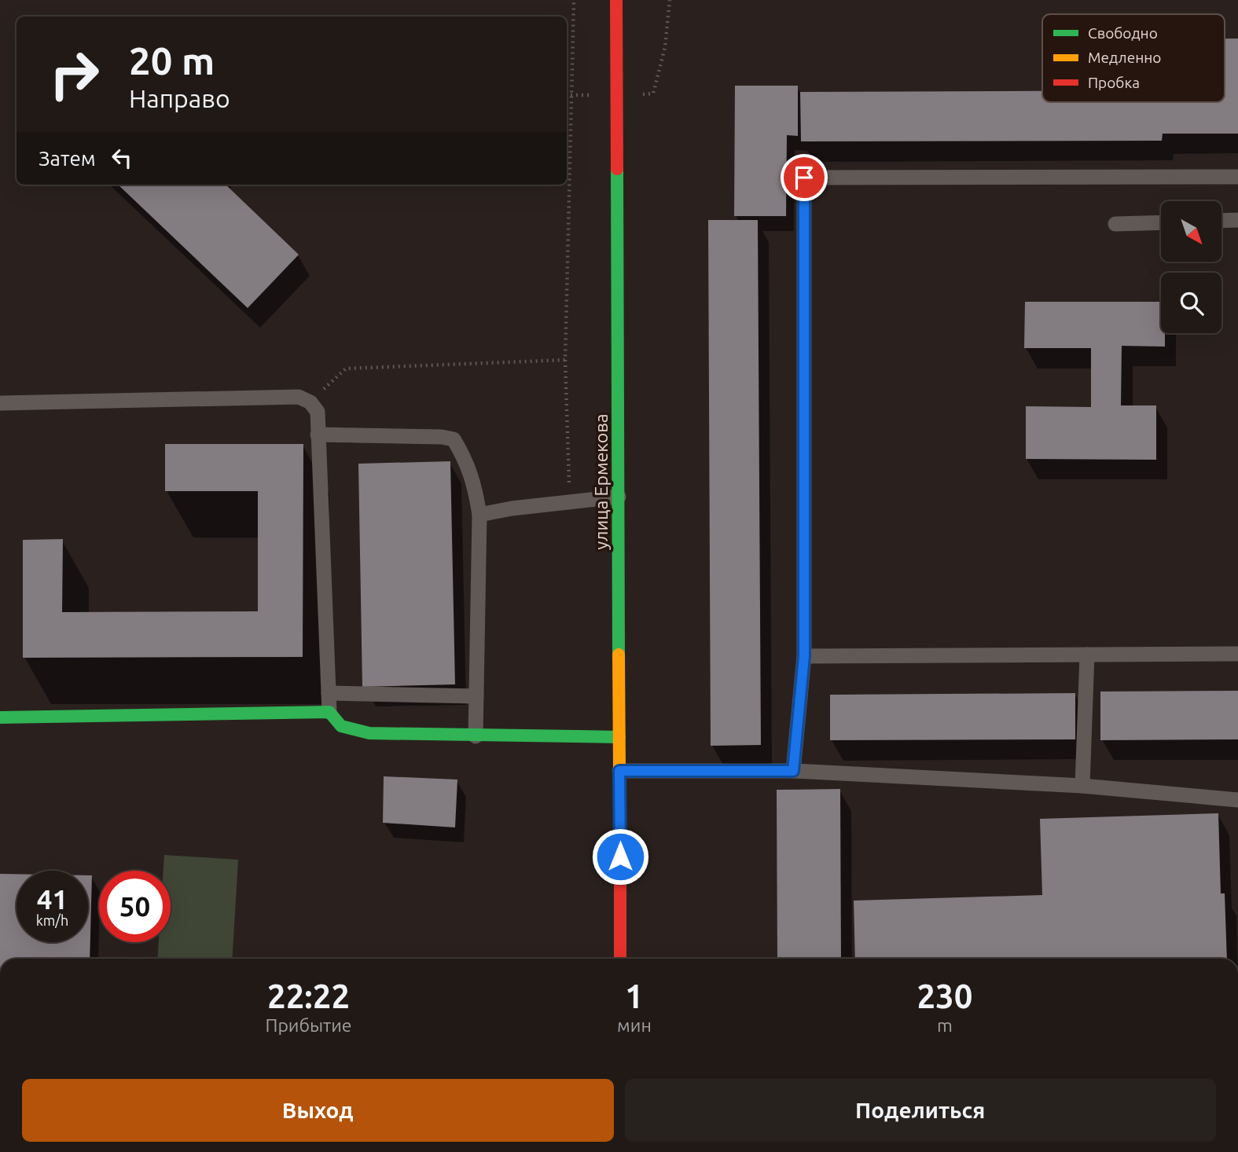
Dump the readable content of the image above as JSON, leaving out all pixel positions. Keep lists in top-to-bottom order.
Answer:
{
  "streets": {
    "main road": ["улица Ермекова"]
  },
  "legend": ["Свободно", "Медленно", "Пробка"],
  "north": "bottom right",
  "page": {
    "turn": ["20 m", "Направо"],
    "then": "Затем",
    "speed": "41 km/h",
    "limit": "50",
    "eta": [
      "22:22",
      "Прибытие",
      "1",
      "мин",
      "230",
      "m"
    ],
    "buttons": ["Выход", "Поделиться"]
  }
}
